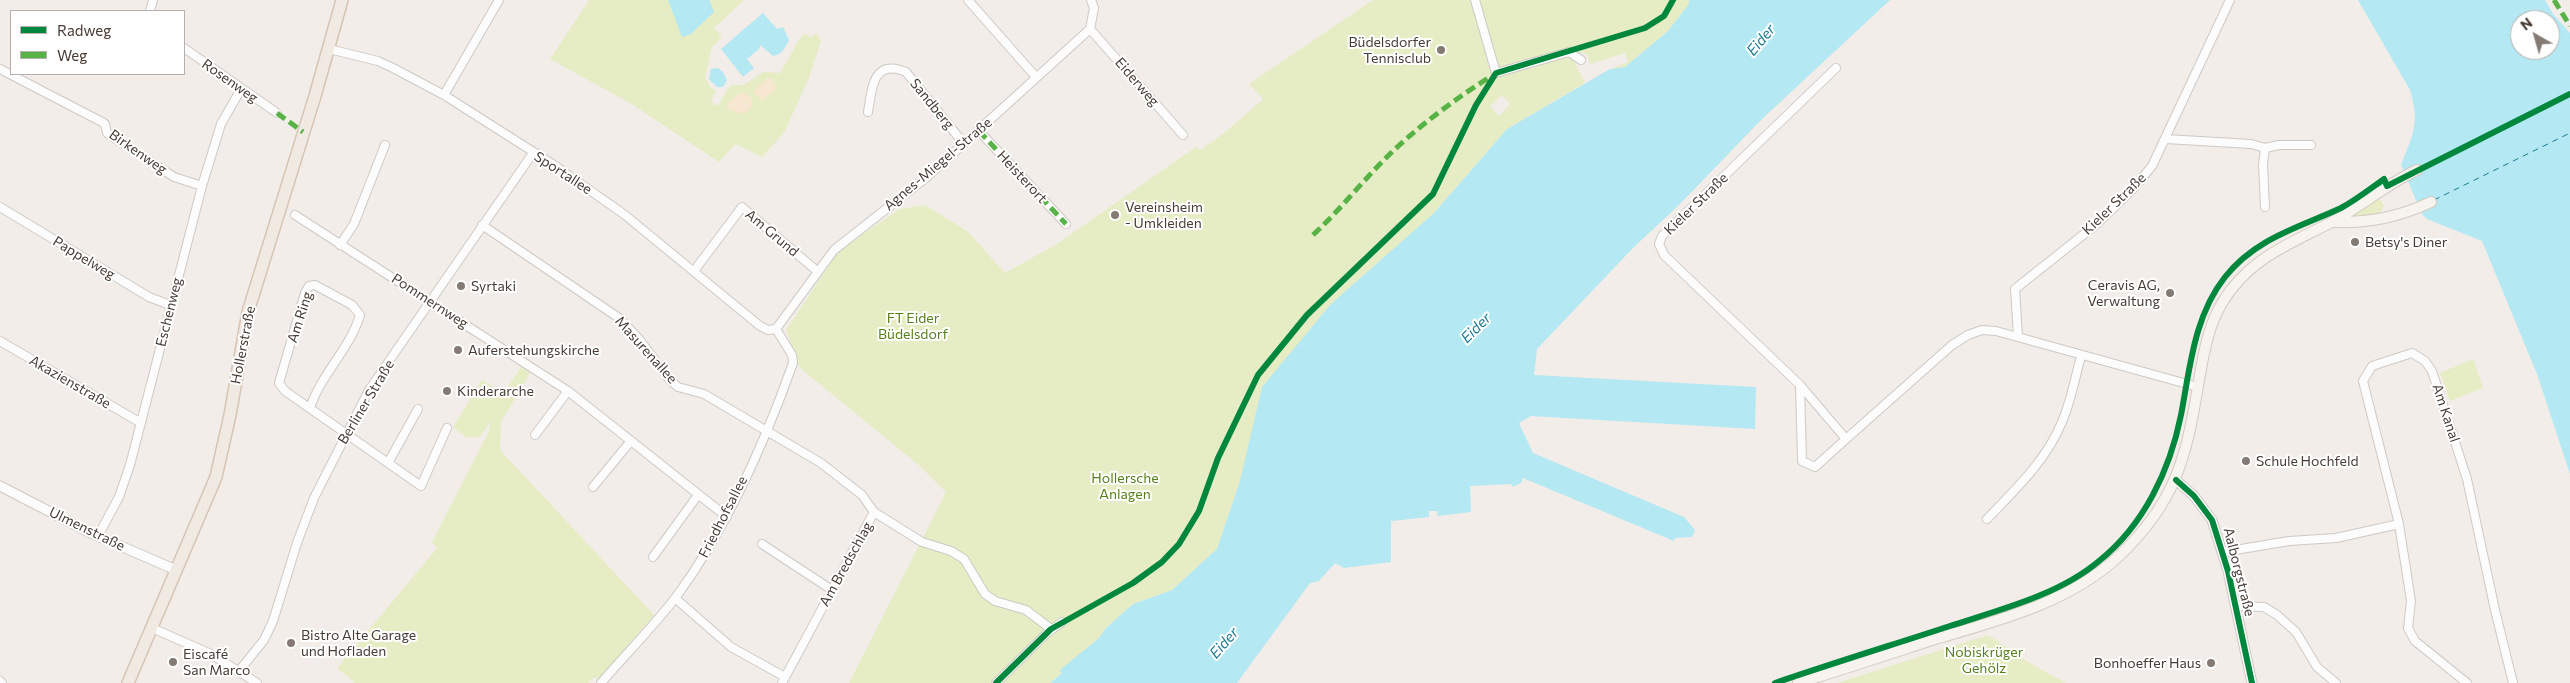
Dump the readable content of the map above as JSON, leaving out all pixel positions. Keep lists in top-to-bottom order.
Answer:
{
  "streets": {
    "main road": ["Hollerstraße"],
    "street": [
      "Rosenweg",
      "Eiderweg",
      "Sandberg",
      "Birkenweg",
      "Agnes-Miegel-Straße",
      "Sportallee",
      "Heisterort",
      "Kieler Straße",
      "Am Grund",
      "Pappelweg",
      "Pommernweg",
      "Eschenweg",
      "Am Ring",
      "Masurenallee",
      "Akazienstraße",
      "Berliner Straße",
      "Am Kanal",
      "Friedhofsallee",
      "Ulmenstraße",
      "Am Bredschlag",
      "Aalborgstraße"
    ]
  },
  "crossings": [
    ["Rosenweg", "Eschenweg"],
    ["Eiderweg", "Agnes-Miegel-Straße"],
    ["Sandberg", "Agnes-Miegel-Straße"],
    ["Birkenweg", "Eschenweg"],
    ["Agnes-Miegel-Straße", "Sportallee"],
    ["Agnes-Miegel-Straße", "Heisterort"],
    ["Agnes-Miegel-Straße", "Am Grund"],
    ["Agnes-Miegel-Straße", "Friedhofsallee"],
    ["Sportallee", "Am Grund"],
    ["Sportallee", "Hollerstraße"],
    ["Sportallee", "Berliner Straße"],
    ["Sportallee", "Friedhofsallee"],
    ["Pappelweg", "Eschenweg"],
    ["Pommernweg", "Berliner Straße"],
    ["Pommernweg", "Friedhofsallee"],
    ["Eschenweg", "Akazienstraße"],
    ["Eschenweg", "Ulmenstraße"],
    ["Am Ring", "Berliner Straße"],
    ["Hollerstraße", "Ulmenstraße"],
    ["Masurenallee", "Berliner Straße"],
    ["Masurenallee", "Friedhofsallee"],
    ["Masurenallee", "Am Bredschlag"],
    ["Friedhofsallee", "Am Bredschlag"]
  ],
  "water": ["Eider"],
  "parks": ["FT Eider Büdelsdorf", "Hollersche Anlagen", "Nobiskrüger Gehölz"],
  "places": [
    "Büdelsdorfer Tennisclub",
    "Vereinsheim - Umkleiden",
    "Betsy's Diner",
    "Syrtaki",
    "Ceravis AG, Verwaltung",
    "Auferstehungskirche",
    "Kinderarche",
    "Schule Hochfeld",
    "Bistro Alte Garage und Hofladen",
    "Eiscafé San Marco",
    "Bonhoeffer Haus"
  ],
  "legend": ["Radweg", "Weg"],
  "north": "top left"
}
